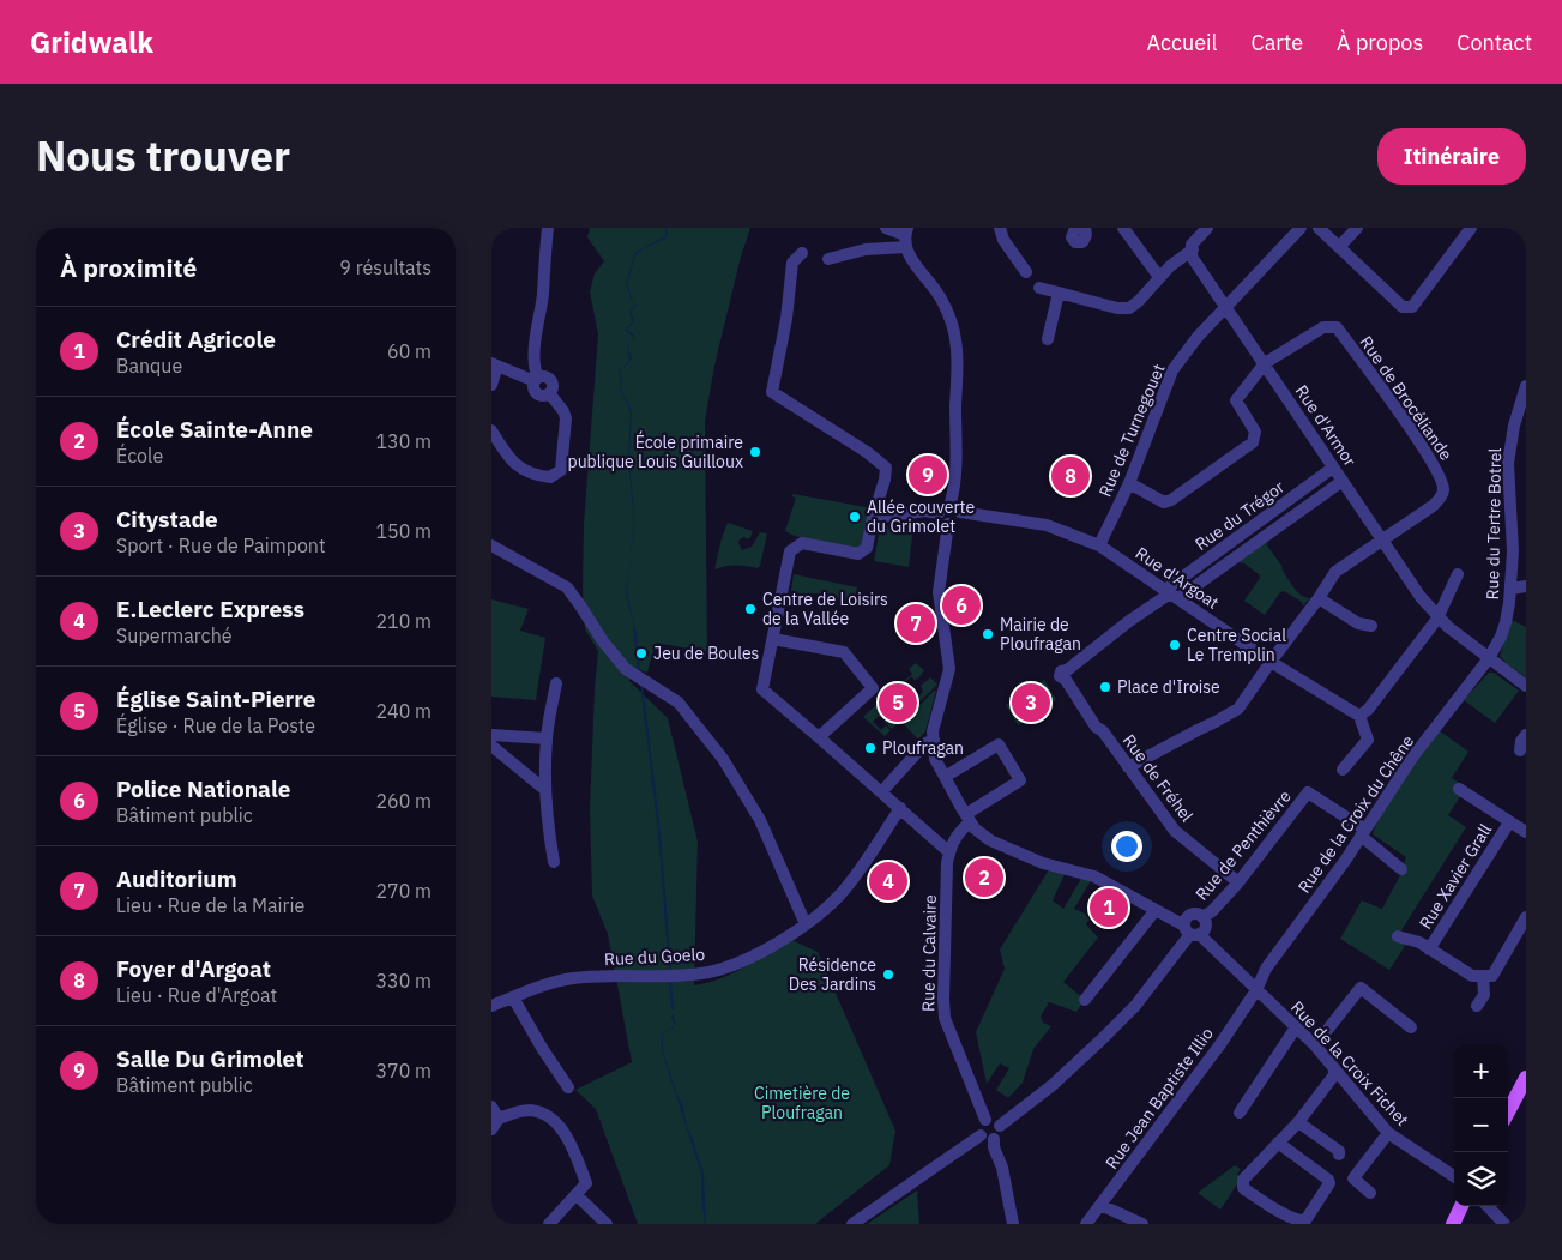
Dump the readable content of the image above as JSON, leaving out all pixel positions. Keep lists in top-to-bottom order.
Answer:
{
  "streets": {
    "street": [
      "Rue de Brocéliande",
      "Rue d'Armor",
      "Rue de Turnegouet",
      "Rue du Trégor",
      "Rue du Tertre Botrel",
      "Rue d'Argoat",
      "Rue de Fréhel",
      "Rue de la Croix du Chêne",
      "Rue de Penthièvre",
      "Rue Xavier Grall",
      "Rue du Calvaire",
      "Rue du Goelo",
      "Rue de la Croix Fichet",
      "Rue Jean Baptiste Illio"
    ]
  },
  "crossings": [
    ["Rue de Brocéliande", "Rue d'Armor"],
    ["Rue d'Armor", "Rue de Turnegouet"],
    ["Rue d'Armor", "Rue du Trégor"],
    ["Rue d'Armor", "Rue du Tertre Botrel"],
    ["Rue d'Armor", "Rue de la Croix du Chêne"],
    ["Rue de Turnegouet", "Rue d'Argoat"],
    ["Rue du Trégor", "Rue d'Argoat"],
    ["Rue du Trégor", "Rue de Fréhel"],
    ["Rue du Tertre Botrel", "Rue de la Croix du Chêne"],
    ["Rue d'Argoat", "Rue de Fréhel"],
    ["Rue de Fréhel", "Rue de Penthièvre"],
    ["Rue de la Croix du Chêne", "Rue de Penthièvre"],
    ["Rue de la Croix du Chêne", "Rue de la Croix Fichet"],
    ["Rue de la Croix du Chêne", "Rue Jean Baptiste Illio"],
    ["Rue de Penthièvre", "Rue de la Croix Fichet"],
    ["Rue du Calvaire", "Rue de la Croix Fichet"],
    ["Rue de la Croix Fichet", "Rue Jean Baptiste Illio"]
  ],
  "parks": ["Cimetière de Ploufragan"],
  "places": [
    "École primaire publique Louis Guilloux",
    "Allée couverte du Grimolet",
    "Centre de Loisirs de la Vallée",
    "Mairie de Ploufragan",
    "Centre Social Le Tremplin",
    "Jeu de Boules",
    "Place d'Iroise",
    "Ploufragan",
    "Résidence Des Jardins"
  ],
  "page": {
    "header": "Gridwalk",
    "nav": [
      "Accueil",
      "Carte",
      "À propos",
      "Contact"
    ],
    "title": "Nous trouver",
    "buttons": "Itinéraire",
    "heading": ["À proximité", "9 résultats"],
    "list": [
      {
        "mark": "1",
        "name": "Crédit Agricole",
        "note": "Banque",
        "value": "60 m"
      },
      {
        "mark": "2",
        "name": "École Sainte-Anne",
        "note": "École",
        "value": "130 m"
      },
      {
        "mark": "3",
        "name": "Citystade",
        "note": "Sport · Rue de Paimpont",
        "value": "150 m"
      },
      {
        "mark": "4",
        "name": "E.Leclerc Express",
        "note": "Supermarché",
        "value": "210 m"
      },
      {
        "mark": "5",
        "name": "Église Saint-Pierre",
        "note": "Église · Rue de la Poste",
        "value": "240 m"
      },
      {
        "mark": "6",
        "name": "Police Nationale",
        "note": "Bâtiment public",
        "value": "260 m"
      },
      {
        "mark": "7",
        "name": "Auditorium",
        "note": "Lieu · Rue de la Mairie",
        "value": "270 m"
      },
      {
        "mark": "8",
        "name": "Foyer d'Argoat",
        "note": "Lieu · Rue d'Argoat",
        "value": "330 m"
      },
      {
        "mark": "9",
        "name": "Salle Du Grimolet",
        "note": "Bâtiment public",
        "value": "370 m"
      }
    ],
    "pins": [
      "9",
      "8",
      "6",
      "7",
      "3",
      "5",
      "2",
      "4",
      "1"
    ],
    "map_buttons": ["+", "−"]
  }
}
